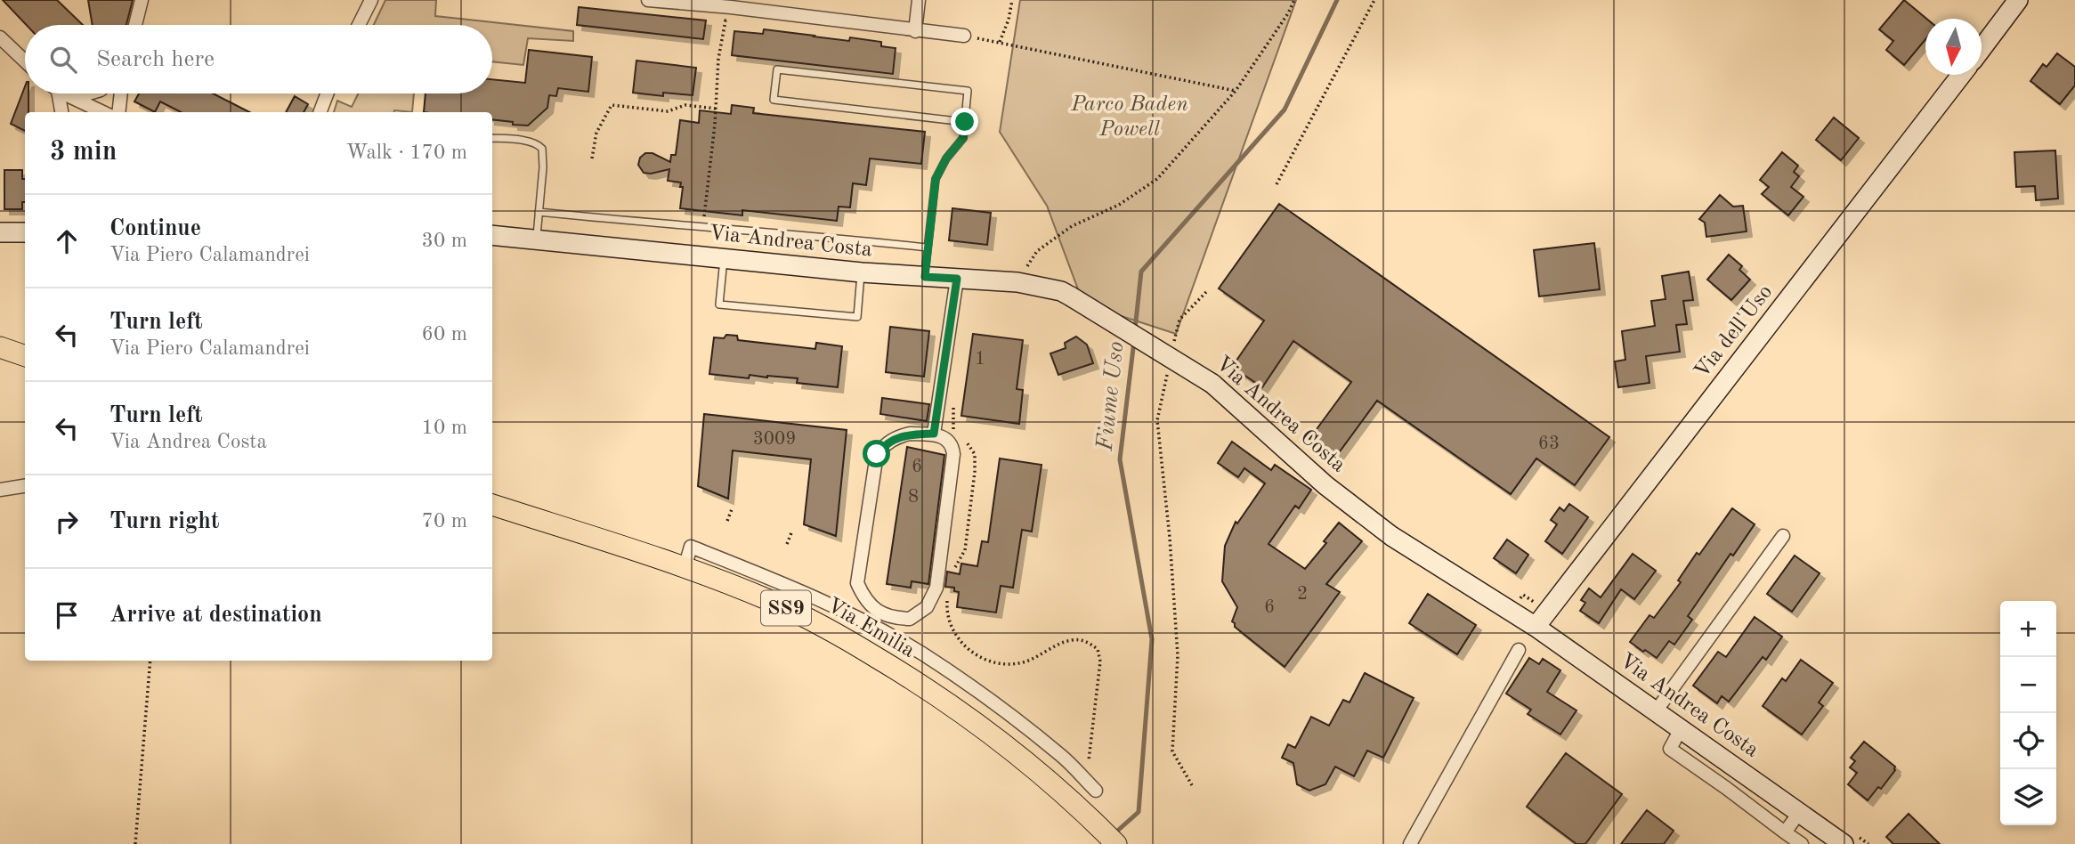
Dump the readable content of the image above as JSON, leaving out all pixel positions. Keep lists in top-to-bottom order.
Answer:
{
  "streets": {
    "main road": ["SS9", "Via Emilia"],
    "street": ["Via Andrea Costa", "Via dell'Uso"]
  },
  "crossings": [
    ["Via Andrea Costa", "Via dell'Uso"]
  ],
  "water": ["Fiume Uso"],
  "parks": ["Parco Baden Powell"],
  "house_numbers": [
    "1",
    "3009",
    "63",
    "6",
    "8",
    "2",
    "6"
  ],
  "north": "bottom",
  "page": {
    "search": "Search here",
    "heading": ["3 min", "Walk · 170 m"],
    "list": [
      ["Continue", "Via Piero Calamandrei", "30 m"],
      ["Turn left", "Via Piero Calamandrei", "60 m"],
      ["Turn left", "Via Andrea Costa", "10 m"],
      ["Turn right", "70 m"],
      "Arrive at destination"
    ],
    "map_buttons": ["+", "−"]
  }
}
